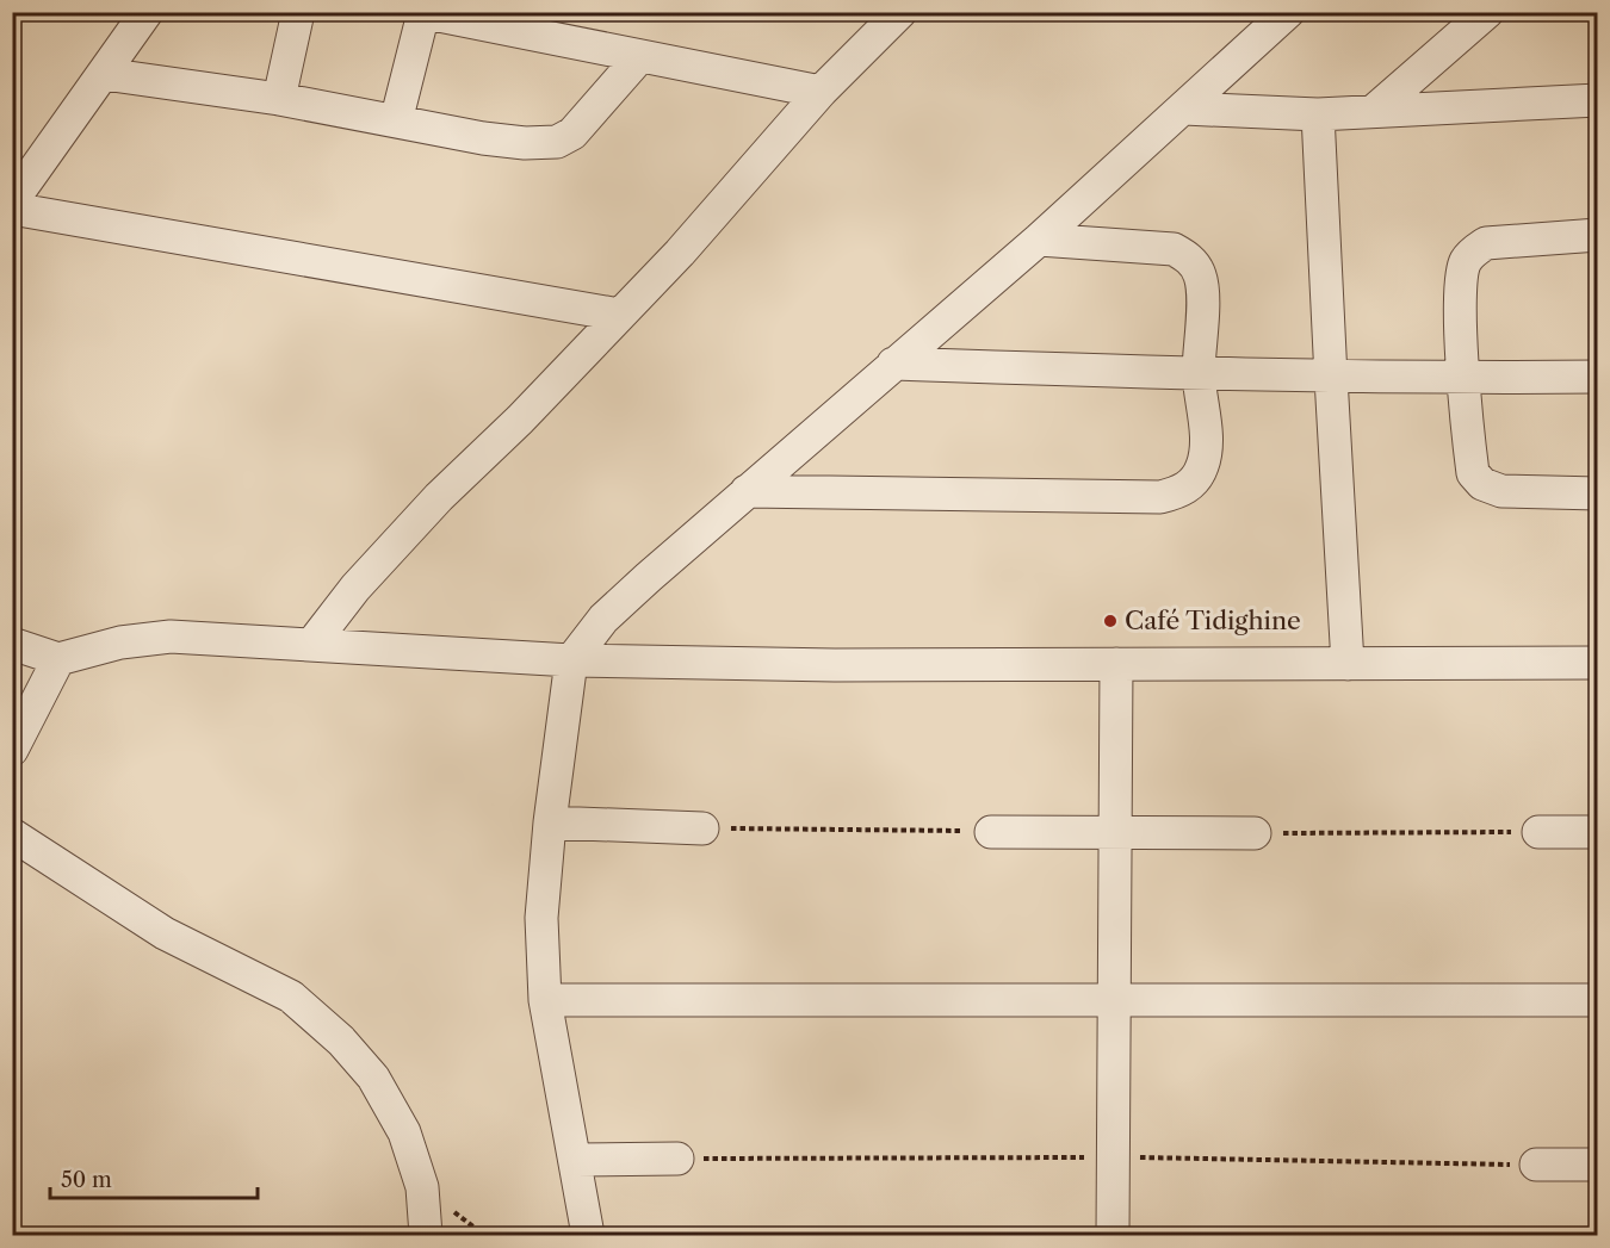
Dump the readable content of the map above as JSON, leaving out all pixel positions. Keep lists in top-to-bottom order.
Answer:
{
  "places": ["Café Tidighine"],
  "scale_bar": "50 m"
}
